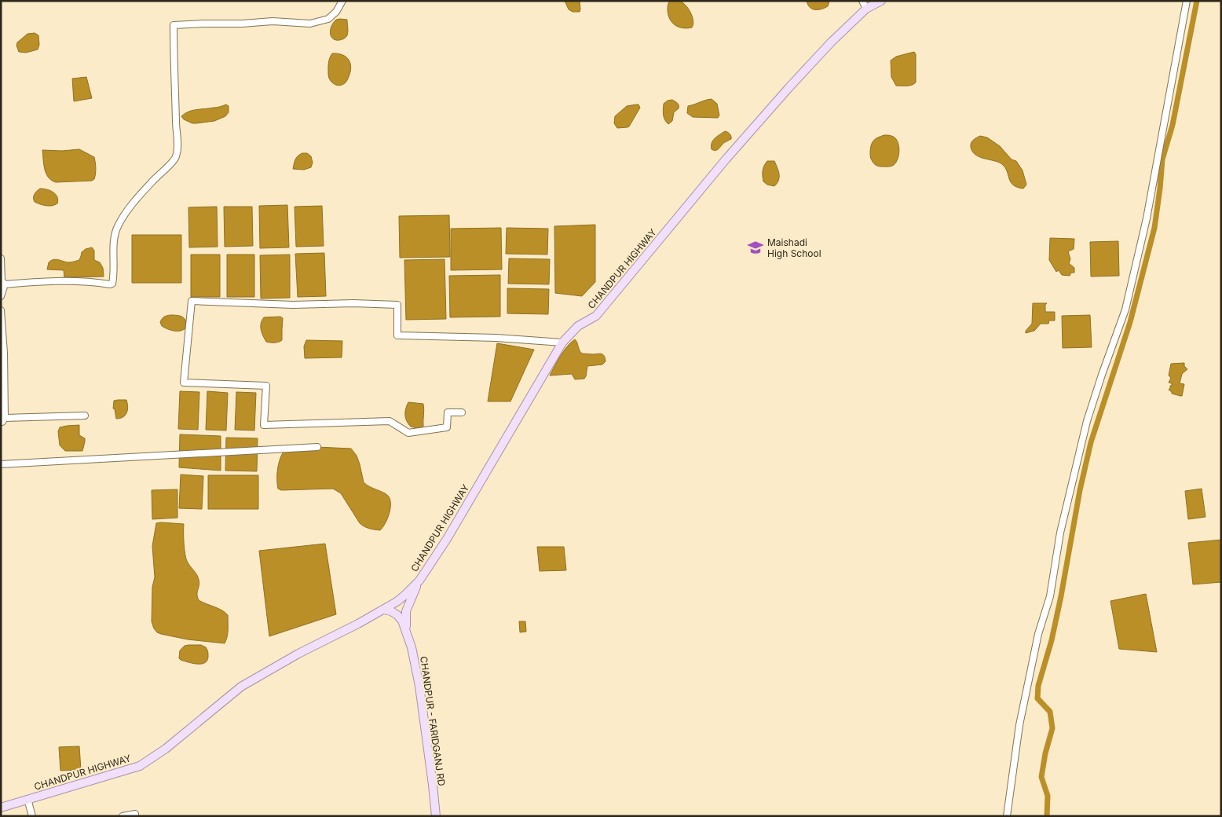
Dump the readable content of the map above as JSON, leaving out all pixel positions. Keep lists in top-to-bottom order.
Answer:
{
  "streets": {
    "main road": ["CHANDPUR HIGHWAY", "CHANDPUR - FARIDGANJ RD"]
  },
  "places": {
    "school or university": ["Maishadi High School"]
  }
}
